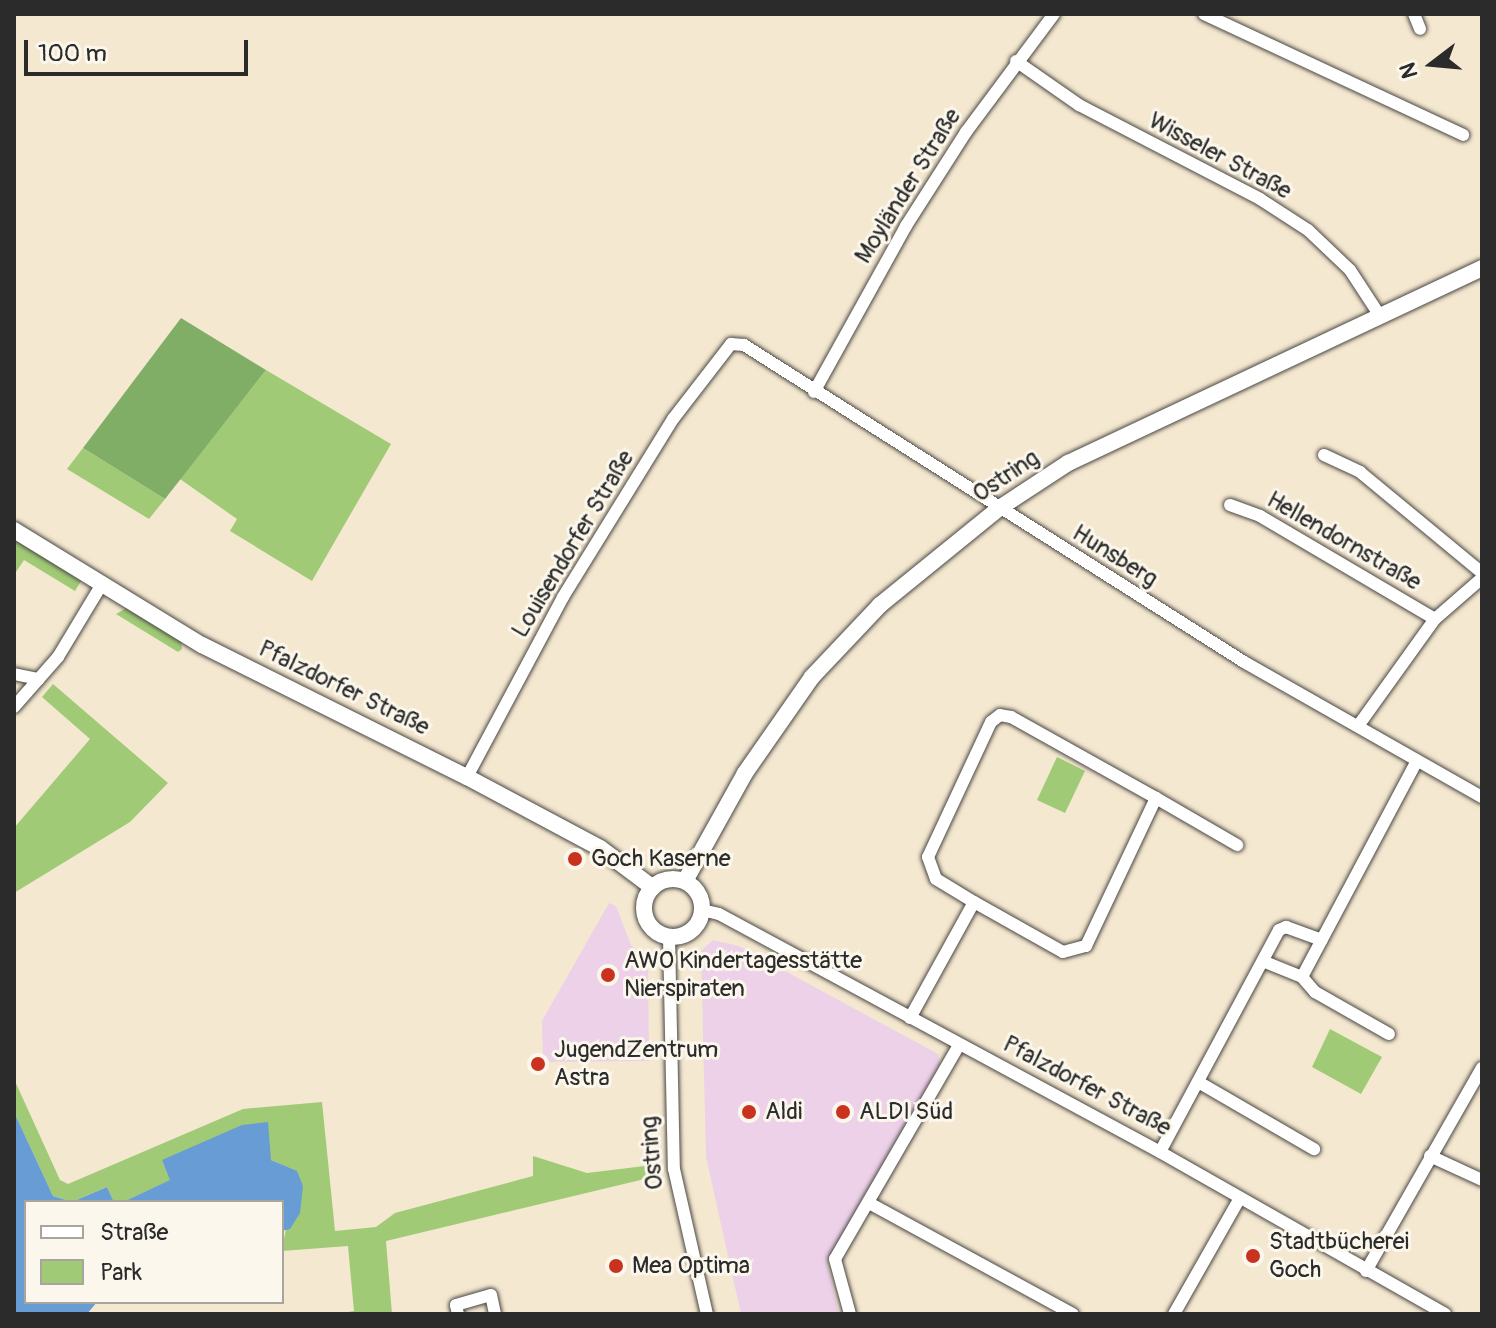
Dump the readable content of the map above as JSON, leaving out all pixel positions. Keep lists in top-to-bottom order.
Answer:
{
  "streets": {
    "street": [
      "Wisseler Straße",
      "Moyländer Straße",
      "Ostring",
      "Hellendornstraße",
      "Louisendorfer Straße",
      "Hunsberg",
      "Pfalzdorfer Straße"
    ]
  },
  "crossings": [
    ["Wisseler Straße", "Moyländer Straße"],
    ["Wisseler Straße", "Ostring"],
    ["Moyländer Straße", "Hunsberg"],
    ["Ostring", "Hunsberg"],
    ["Ostring", "Pfalzdorfer Straße"],
    ["Hellendornstraße", "Hunsberg"],
    ["Louisendorfer Straße", "Hunsberg"],
    ["Louisendorfer Straße", "Pfalzdorfer Straße"]
  ],
  "places": [
    "Goch Kaserne",
    "AWO Kindertagesstätte Nierspiraten",
    "JugendZentrum Astra",
    "Aldi",
    "ALDI Süd",
    "Stadtbücherei Goch",
    "Mea Optima"
  ],
  "legend": ["Straße", "Park"],
  "scale_bar": "100 m",
  "north": "left"
}
